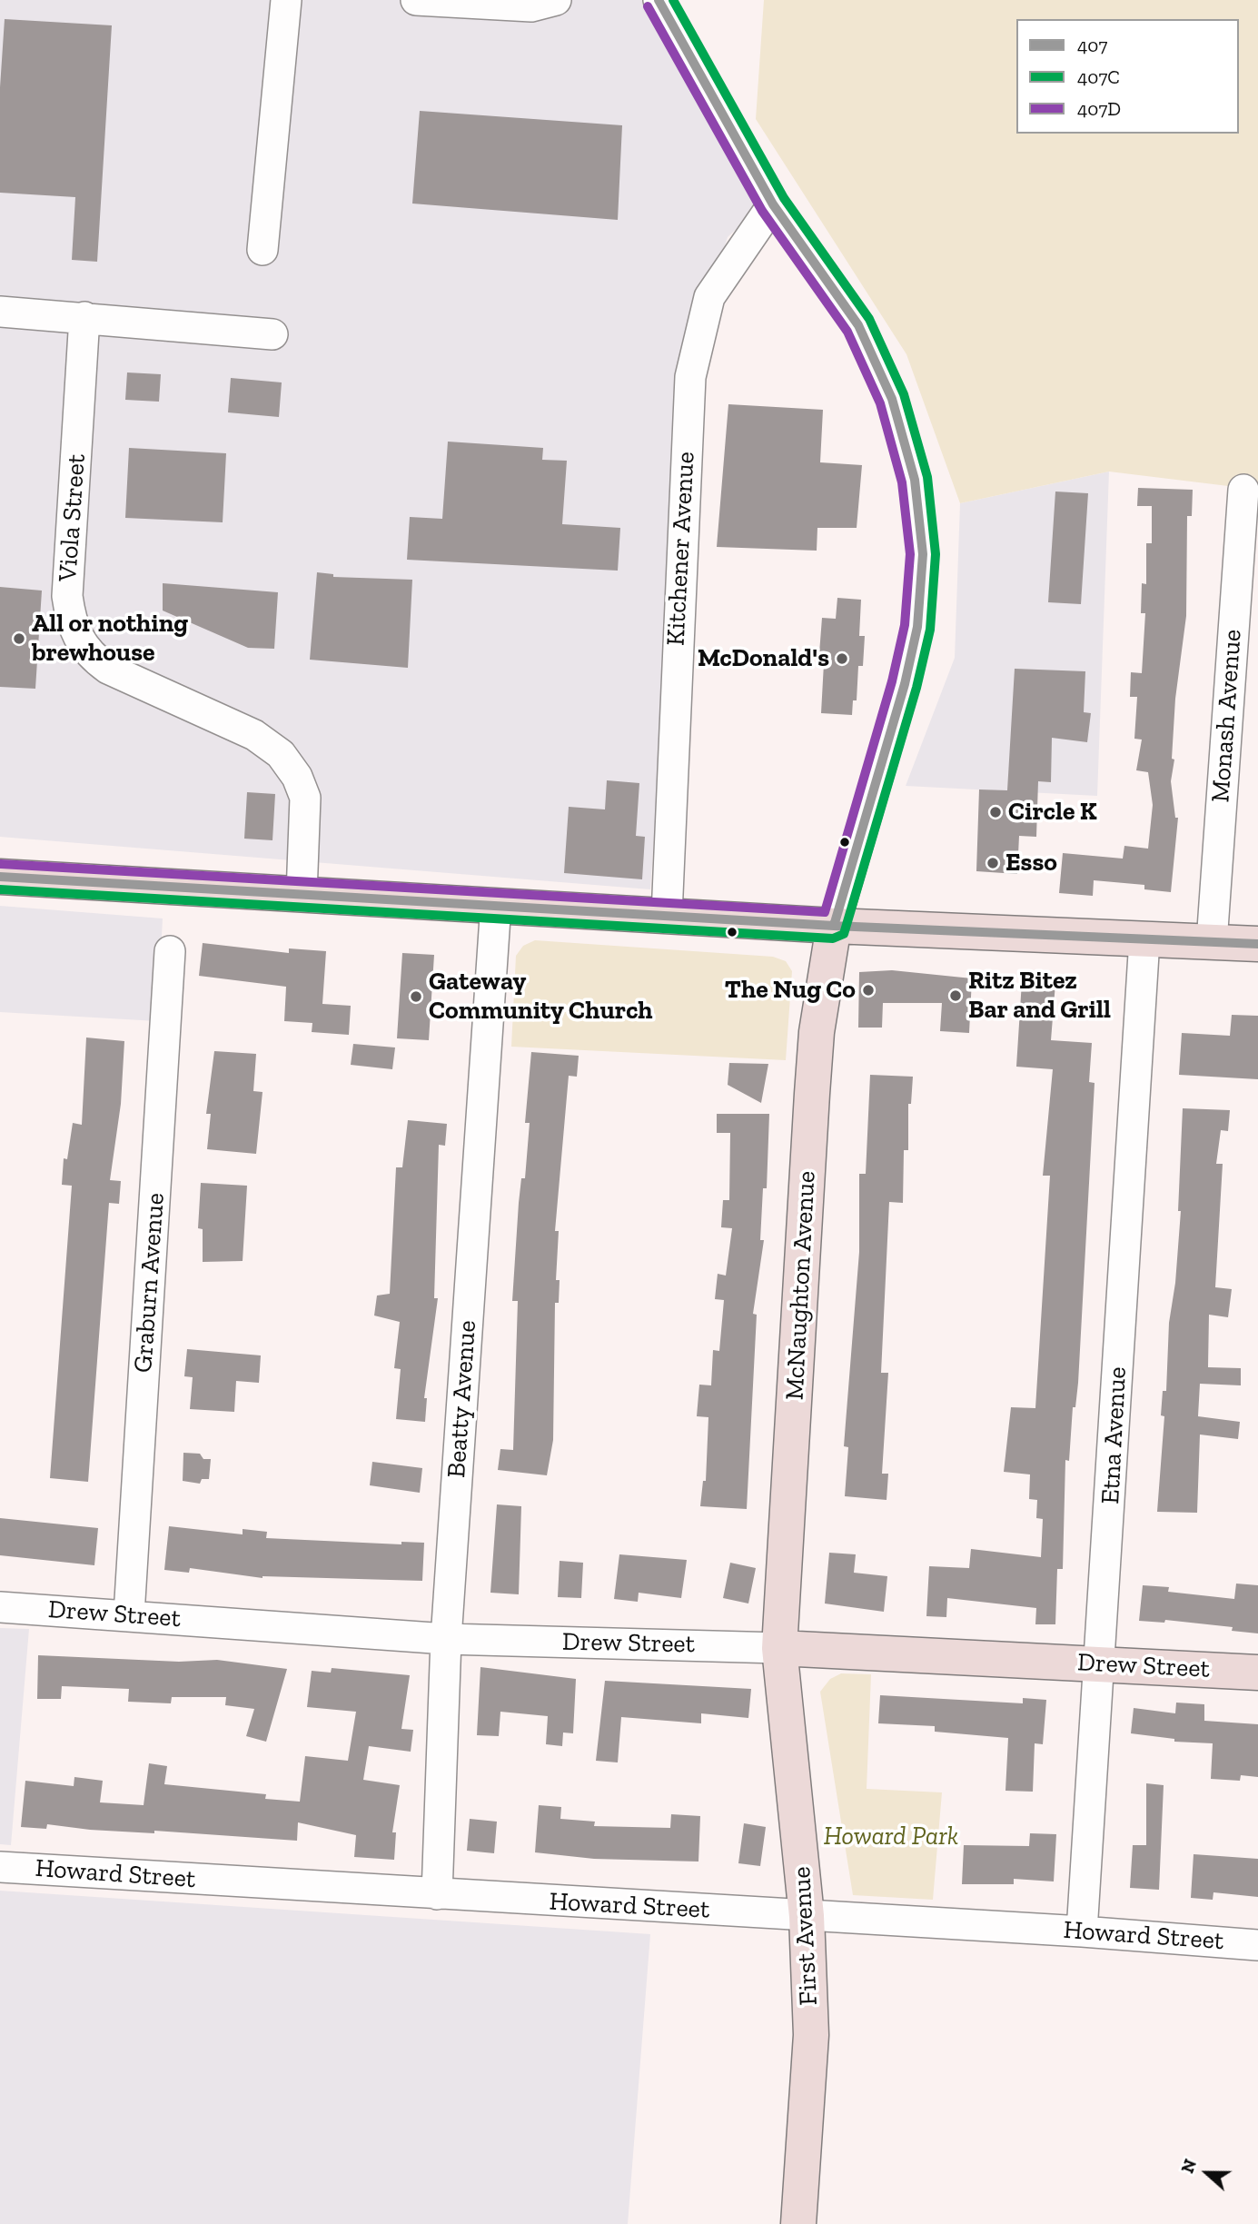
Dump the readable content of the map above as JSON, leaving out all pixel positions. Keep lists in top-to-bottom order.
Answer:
{
  "streets": {
    "main road": ["McNaughton Avenue", "Drew Street", "First Avenue"],
    "street": [
      "Viola Street",
      "Kitchener Avenue",
      "Monash Avenue",
      "Graburn Avenue",
      "Beatty Avenue",
      "Etna Avenue",
      "Howard Street"
    ]
  },
  "crossings": [
    ["Graburn Avenue", "Drew Street"],
    ["McNaughton Avenue", "Drew Street"],
    ["McNaughton Avenue", "First Avenue"],
    ["Beatty Avenue", "Drew Street"],
    ["Beatty Avenue", "Howard Street"],
    ["Etna Avenue", "Drew Street"],
    ["Etna Avenue", "Howard Street"],
    ["Drew Street", "First Avenue"],
    ["Howard Street", "First Avenue"]
  ],
  "parks": ["Howard Park"],
  "places": [
    "All or nothing brewhouse",
    "McDonald's",
    "Circle K",
    "Esso",
    "The Nug Co",
    "Ritz Bitez Bar and Grill",
    "Gateway Community Church"
  ],
  "lines": ["transit line 407", "transit line 407C", "transit line 407D"],
  "legend": ["407", "407C", "407D"],
  "north": "left"
}
